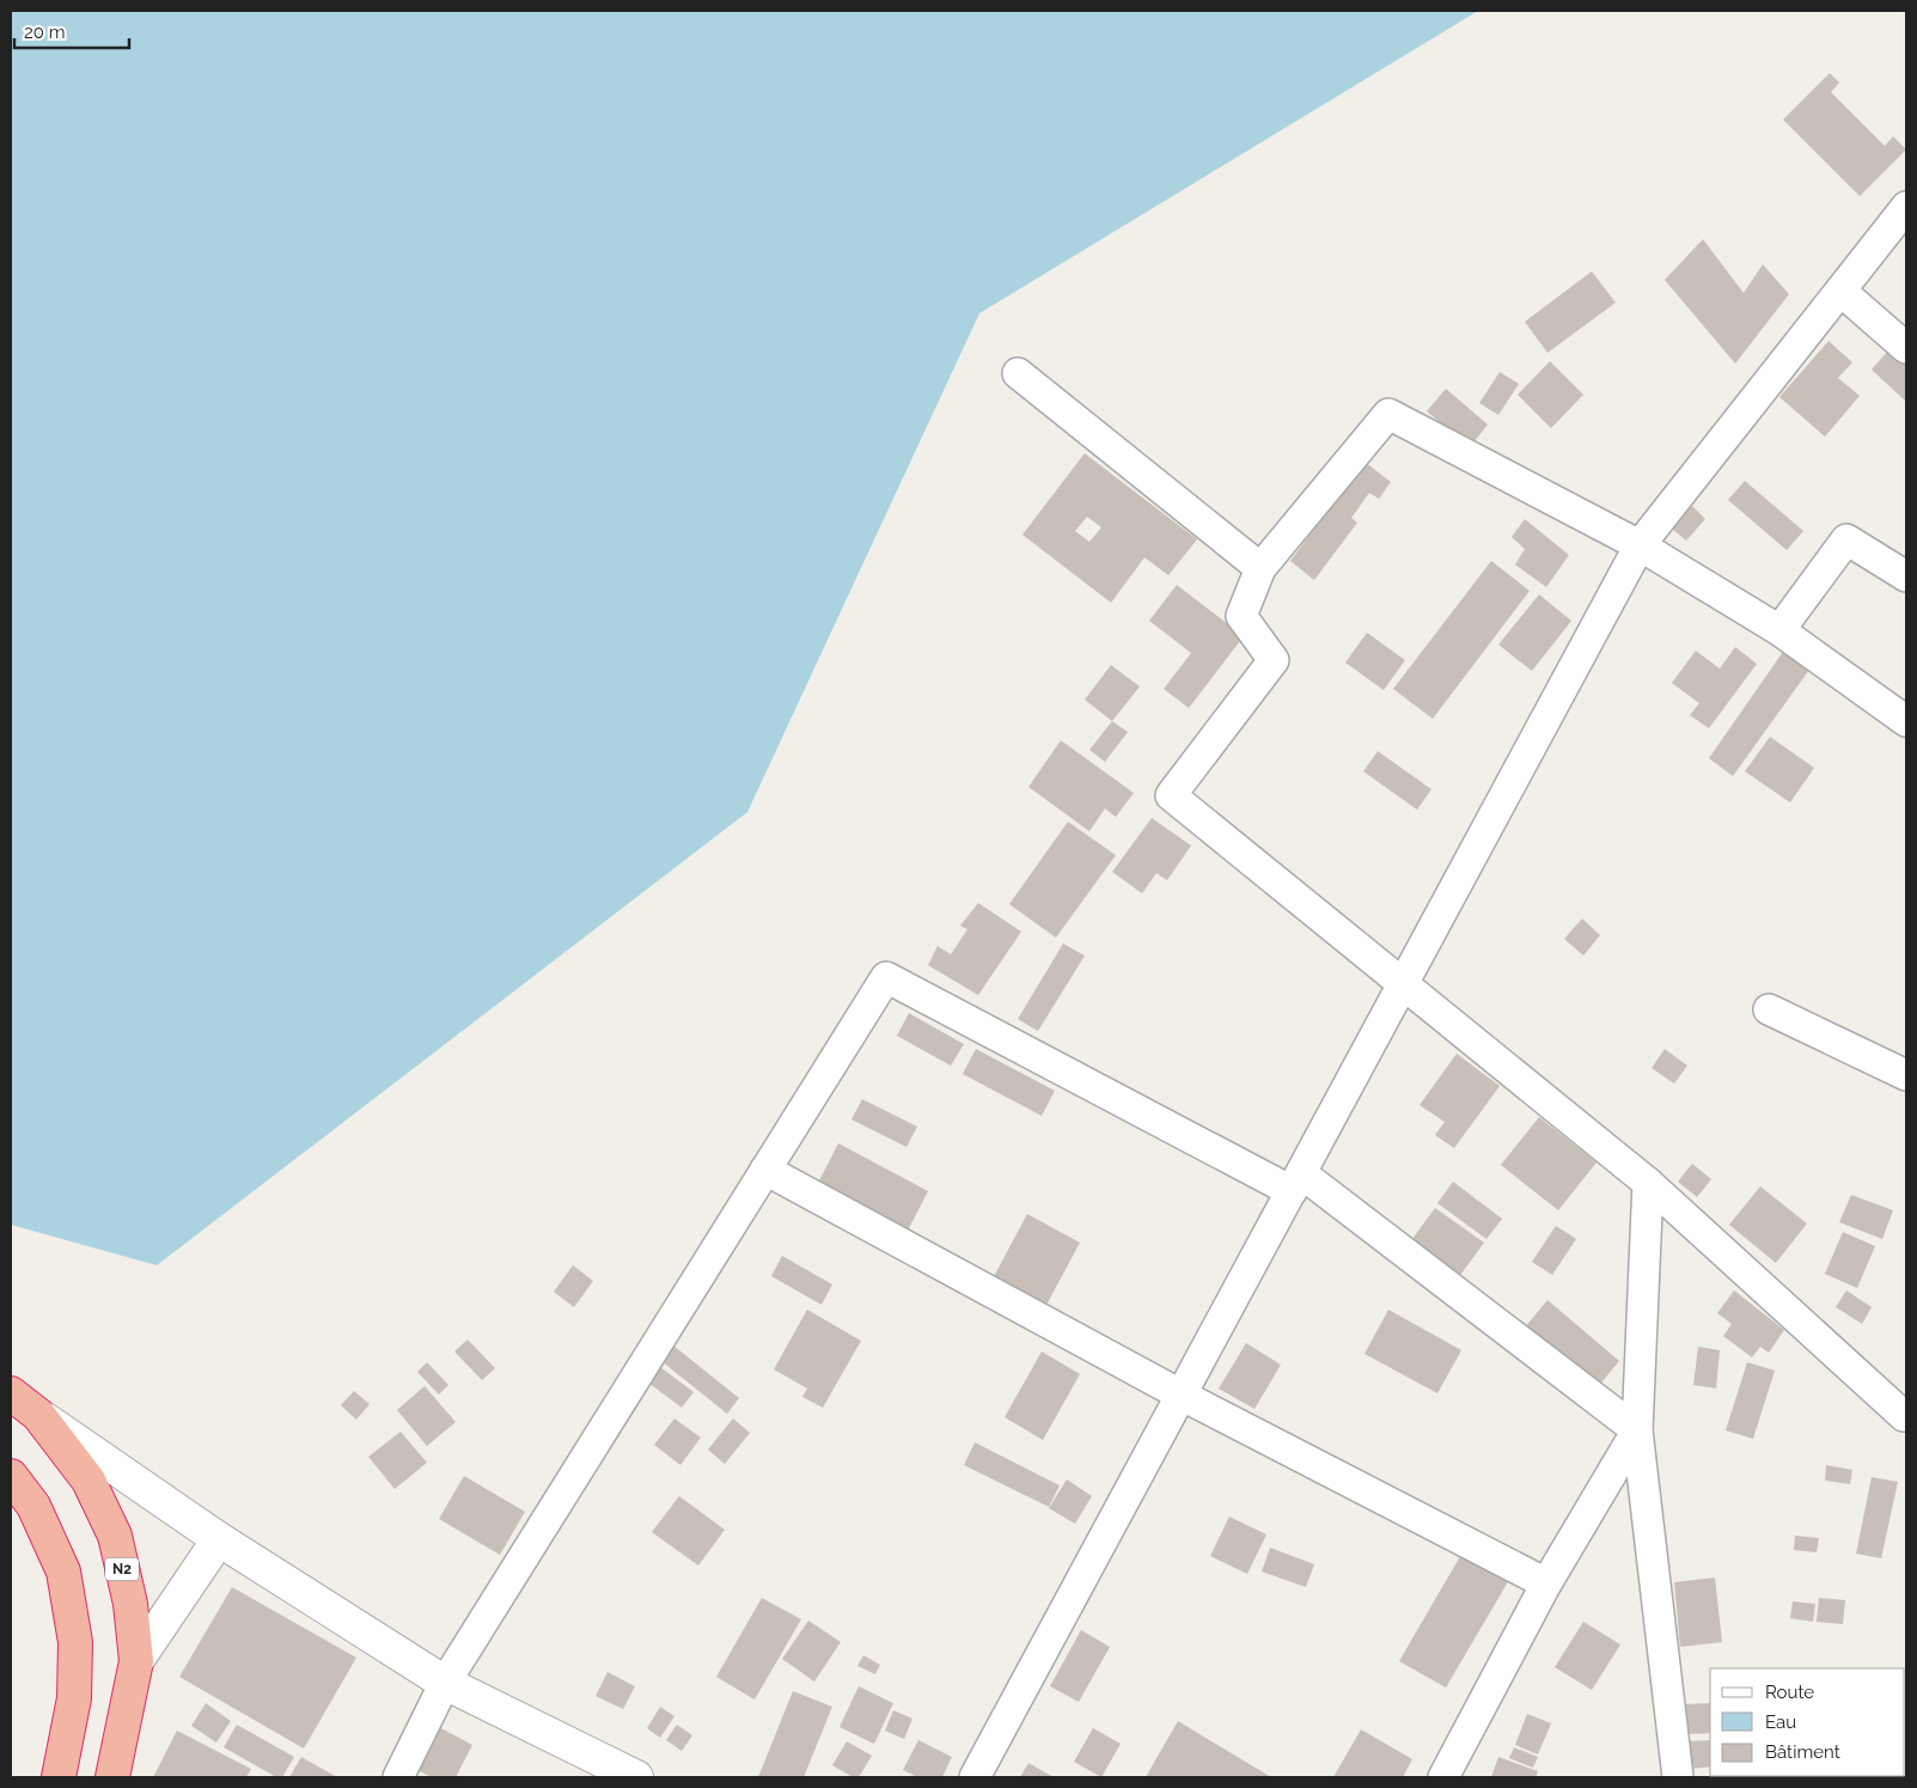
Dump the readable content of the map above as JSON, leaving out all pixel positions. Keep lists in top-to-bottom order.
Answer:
{
  "streets": {
    "highway": ["N2"]
  },
  "legend": ["Route", "Eau", "Bâtiment"],
  "scale_bar": "20 m"
}
